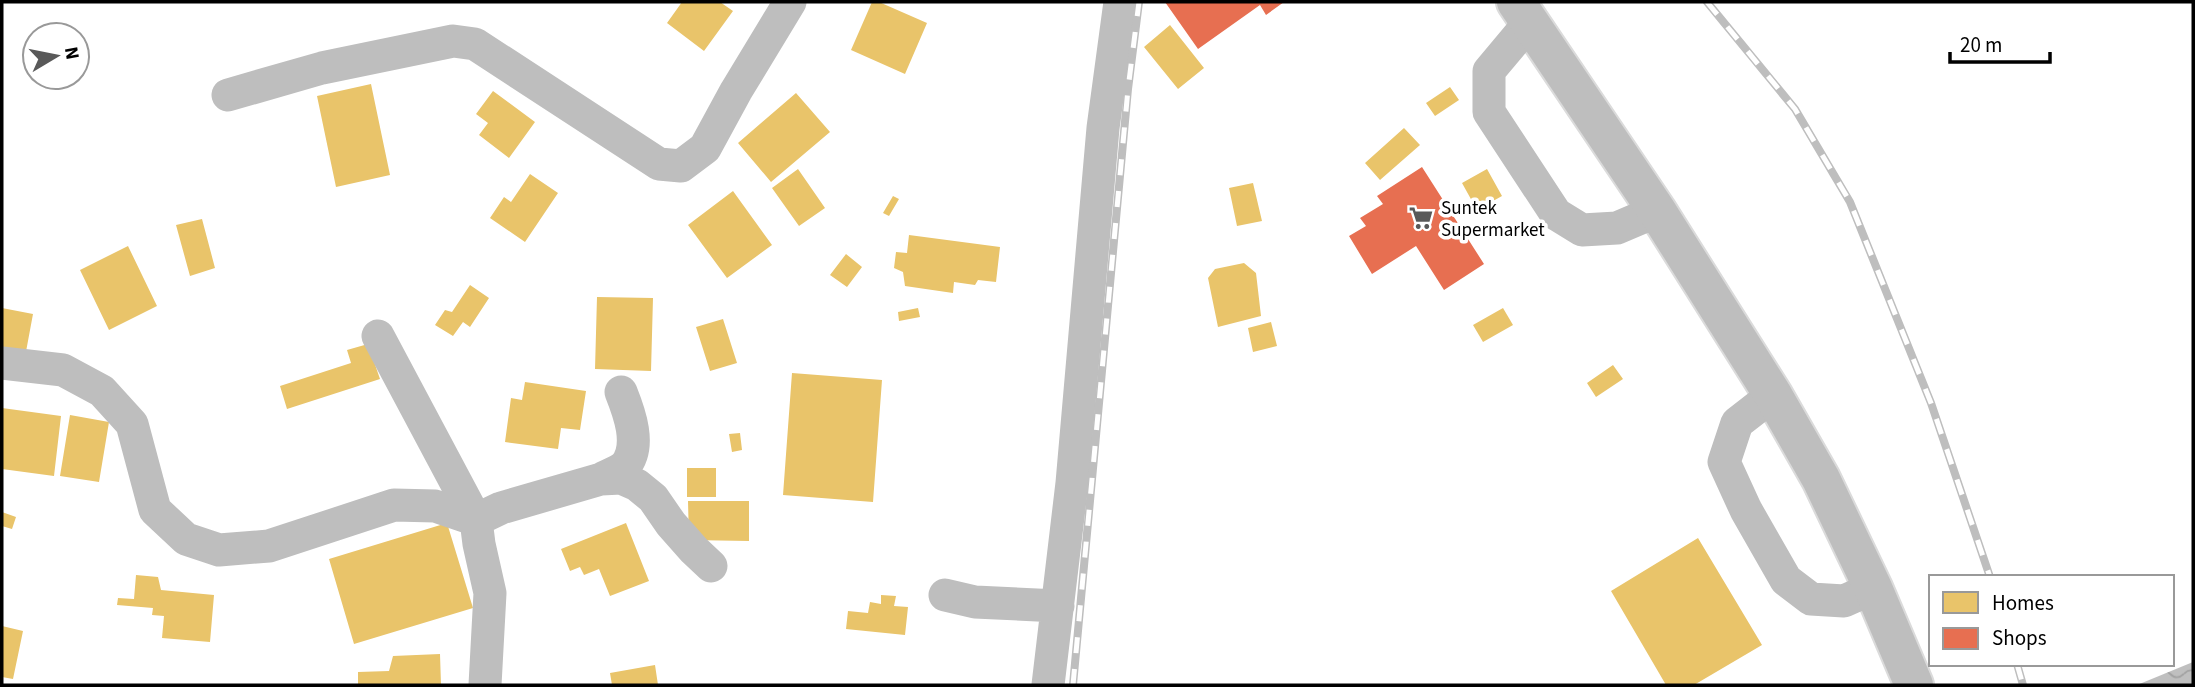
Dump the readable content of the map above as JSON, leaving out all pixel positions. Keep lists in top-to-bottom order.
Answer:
{
  "places": {
    "supermarket": ["Suntek Supermarket"]
  },
  "legend": ["Homes", "Shops"],
  "scale_bar": "20 m",
  "north": "right"
}
